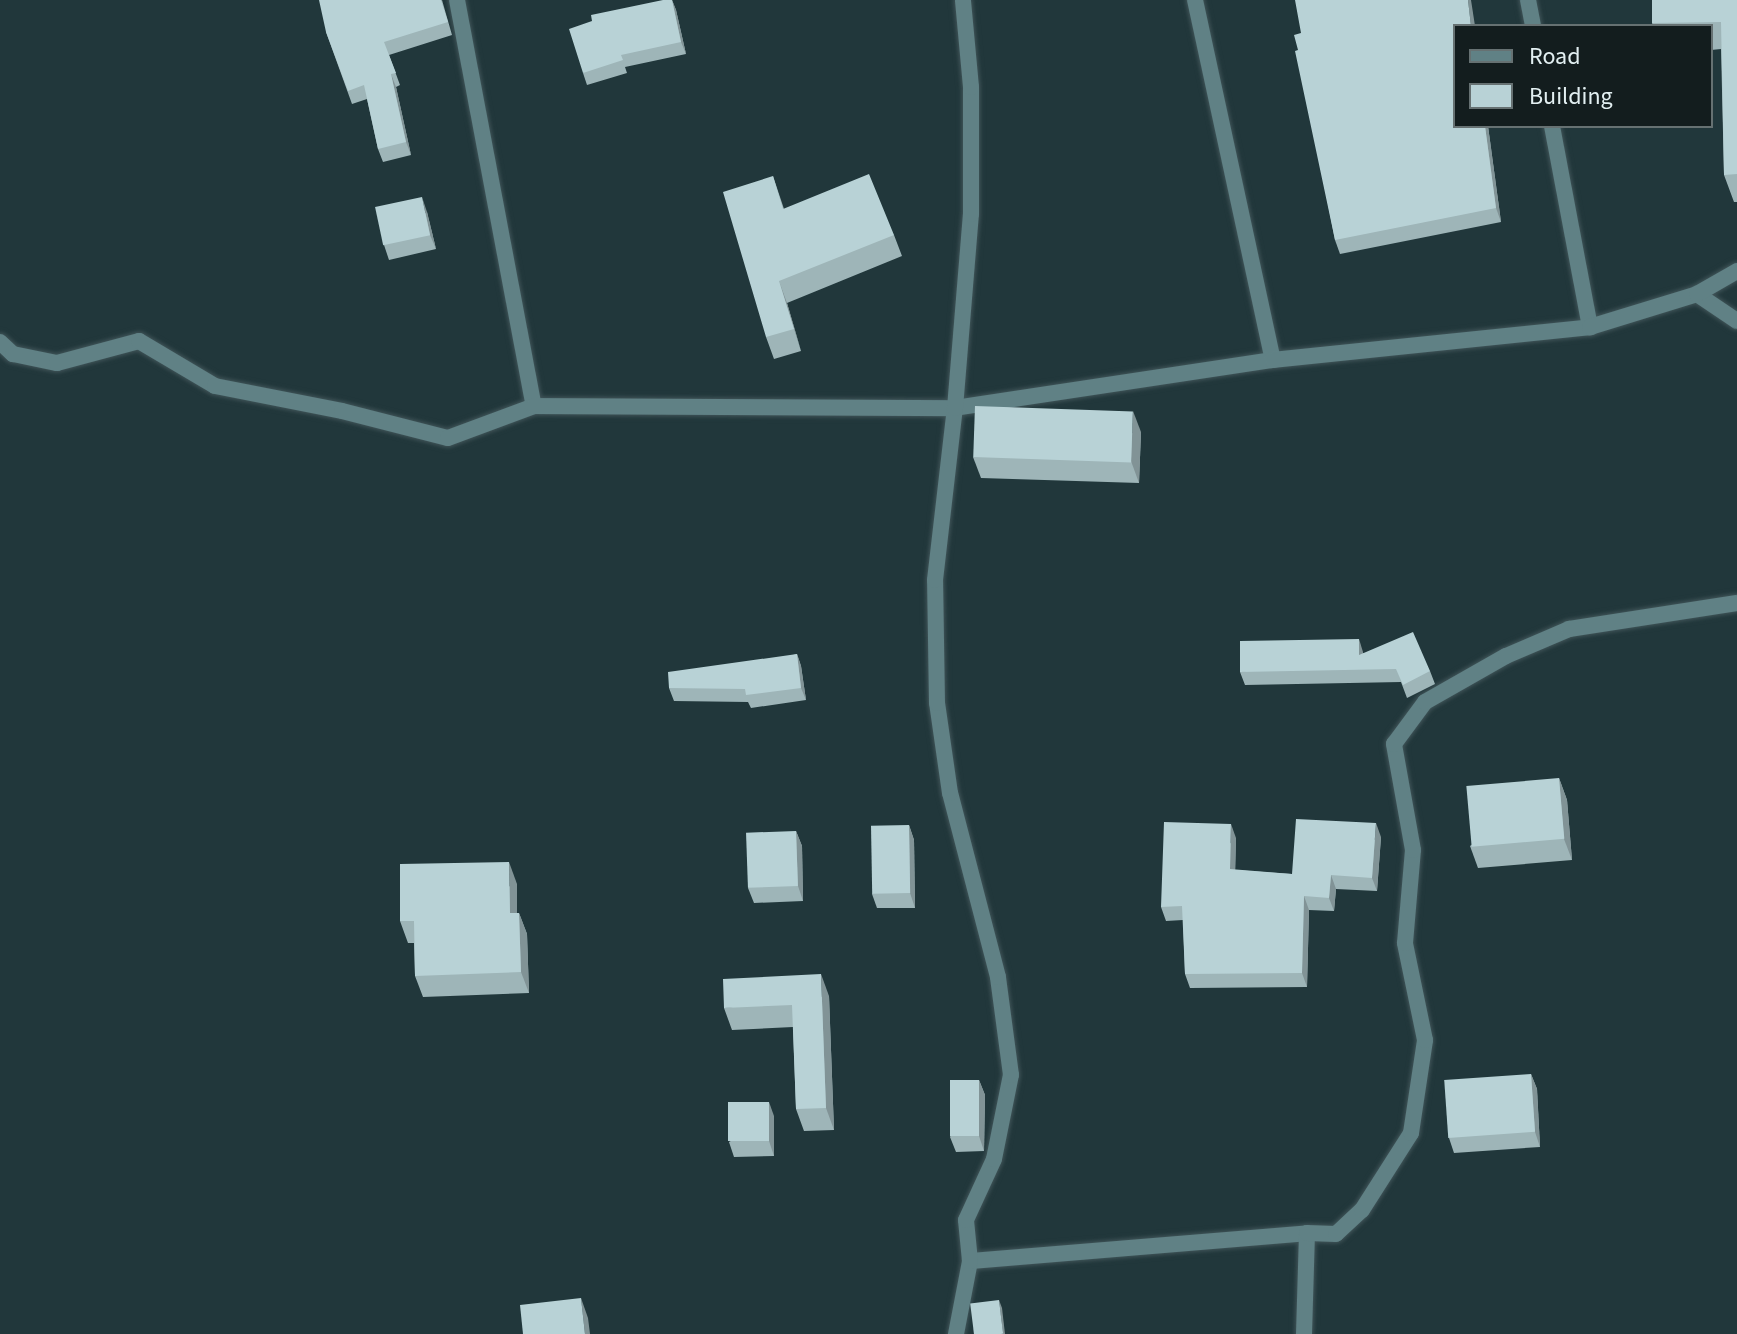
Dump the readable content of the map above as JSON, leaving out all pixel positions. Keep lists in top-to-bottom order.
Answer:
{
  "legend": ["Road", "Building"]
}
